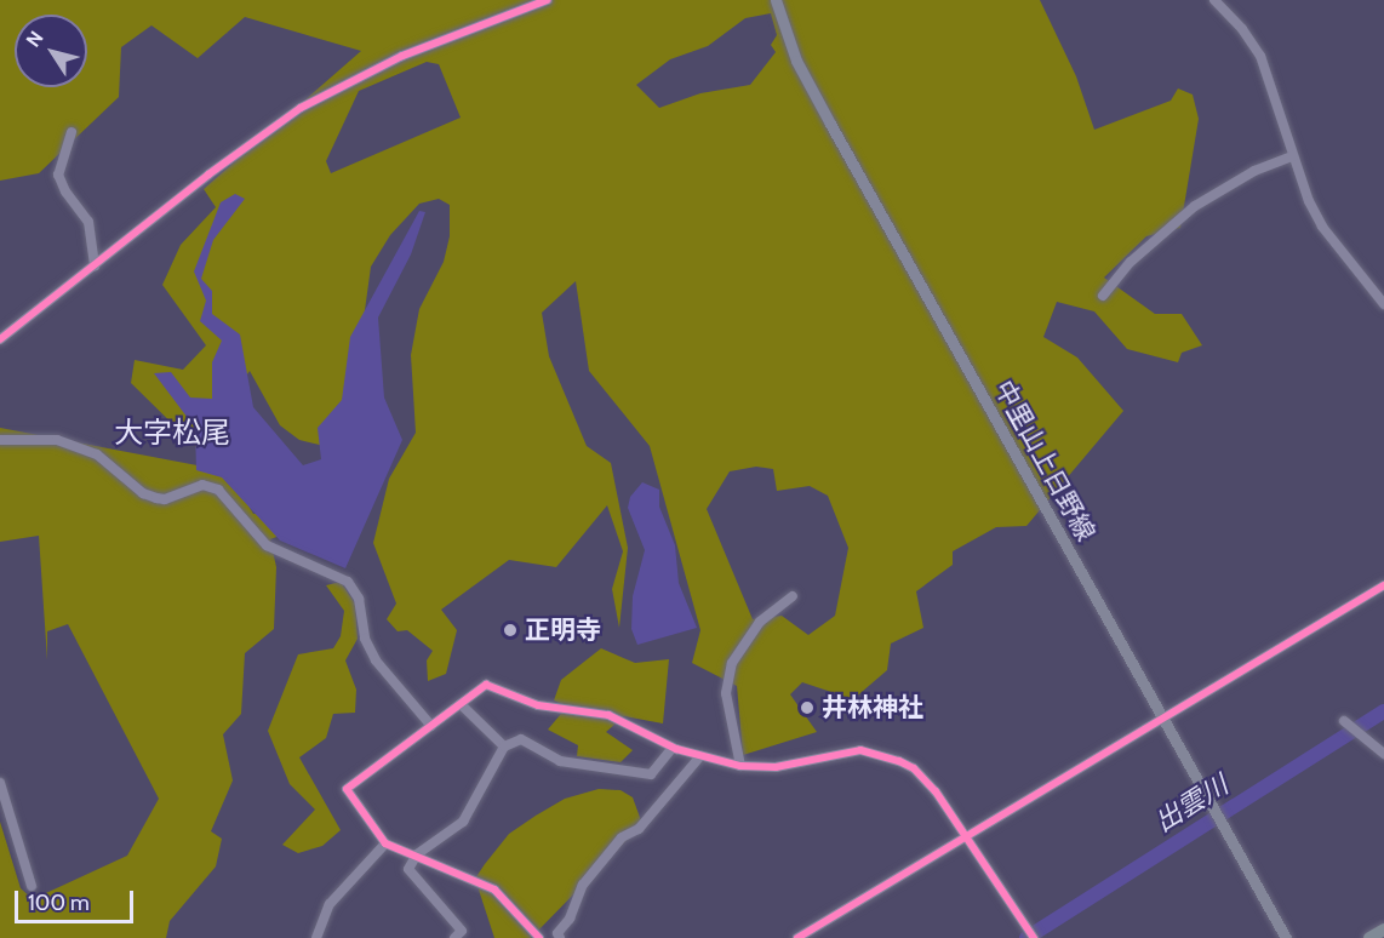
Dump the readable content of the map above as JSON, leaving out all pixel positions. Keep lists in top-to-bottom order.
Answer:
{
  "streets": {
    "main road": ["中里山上日野線"]
  },
  "districts": ["大字松尾"],
  "water": ["出雲川"],
  "places": ["正明寺", "井林神社"],
  "scale_bar": "100 m",
  "north": "top left"
}
